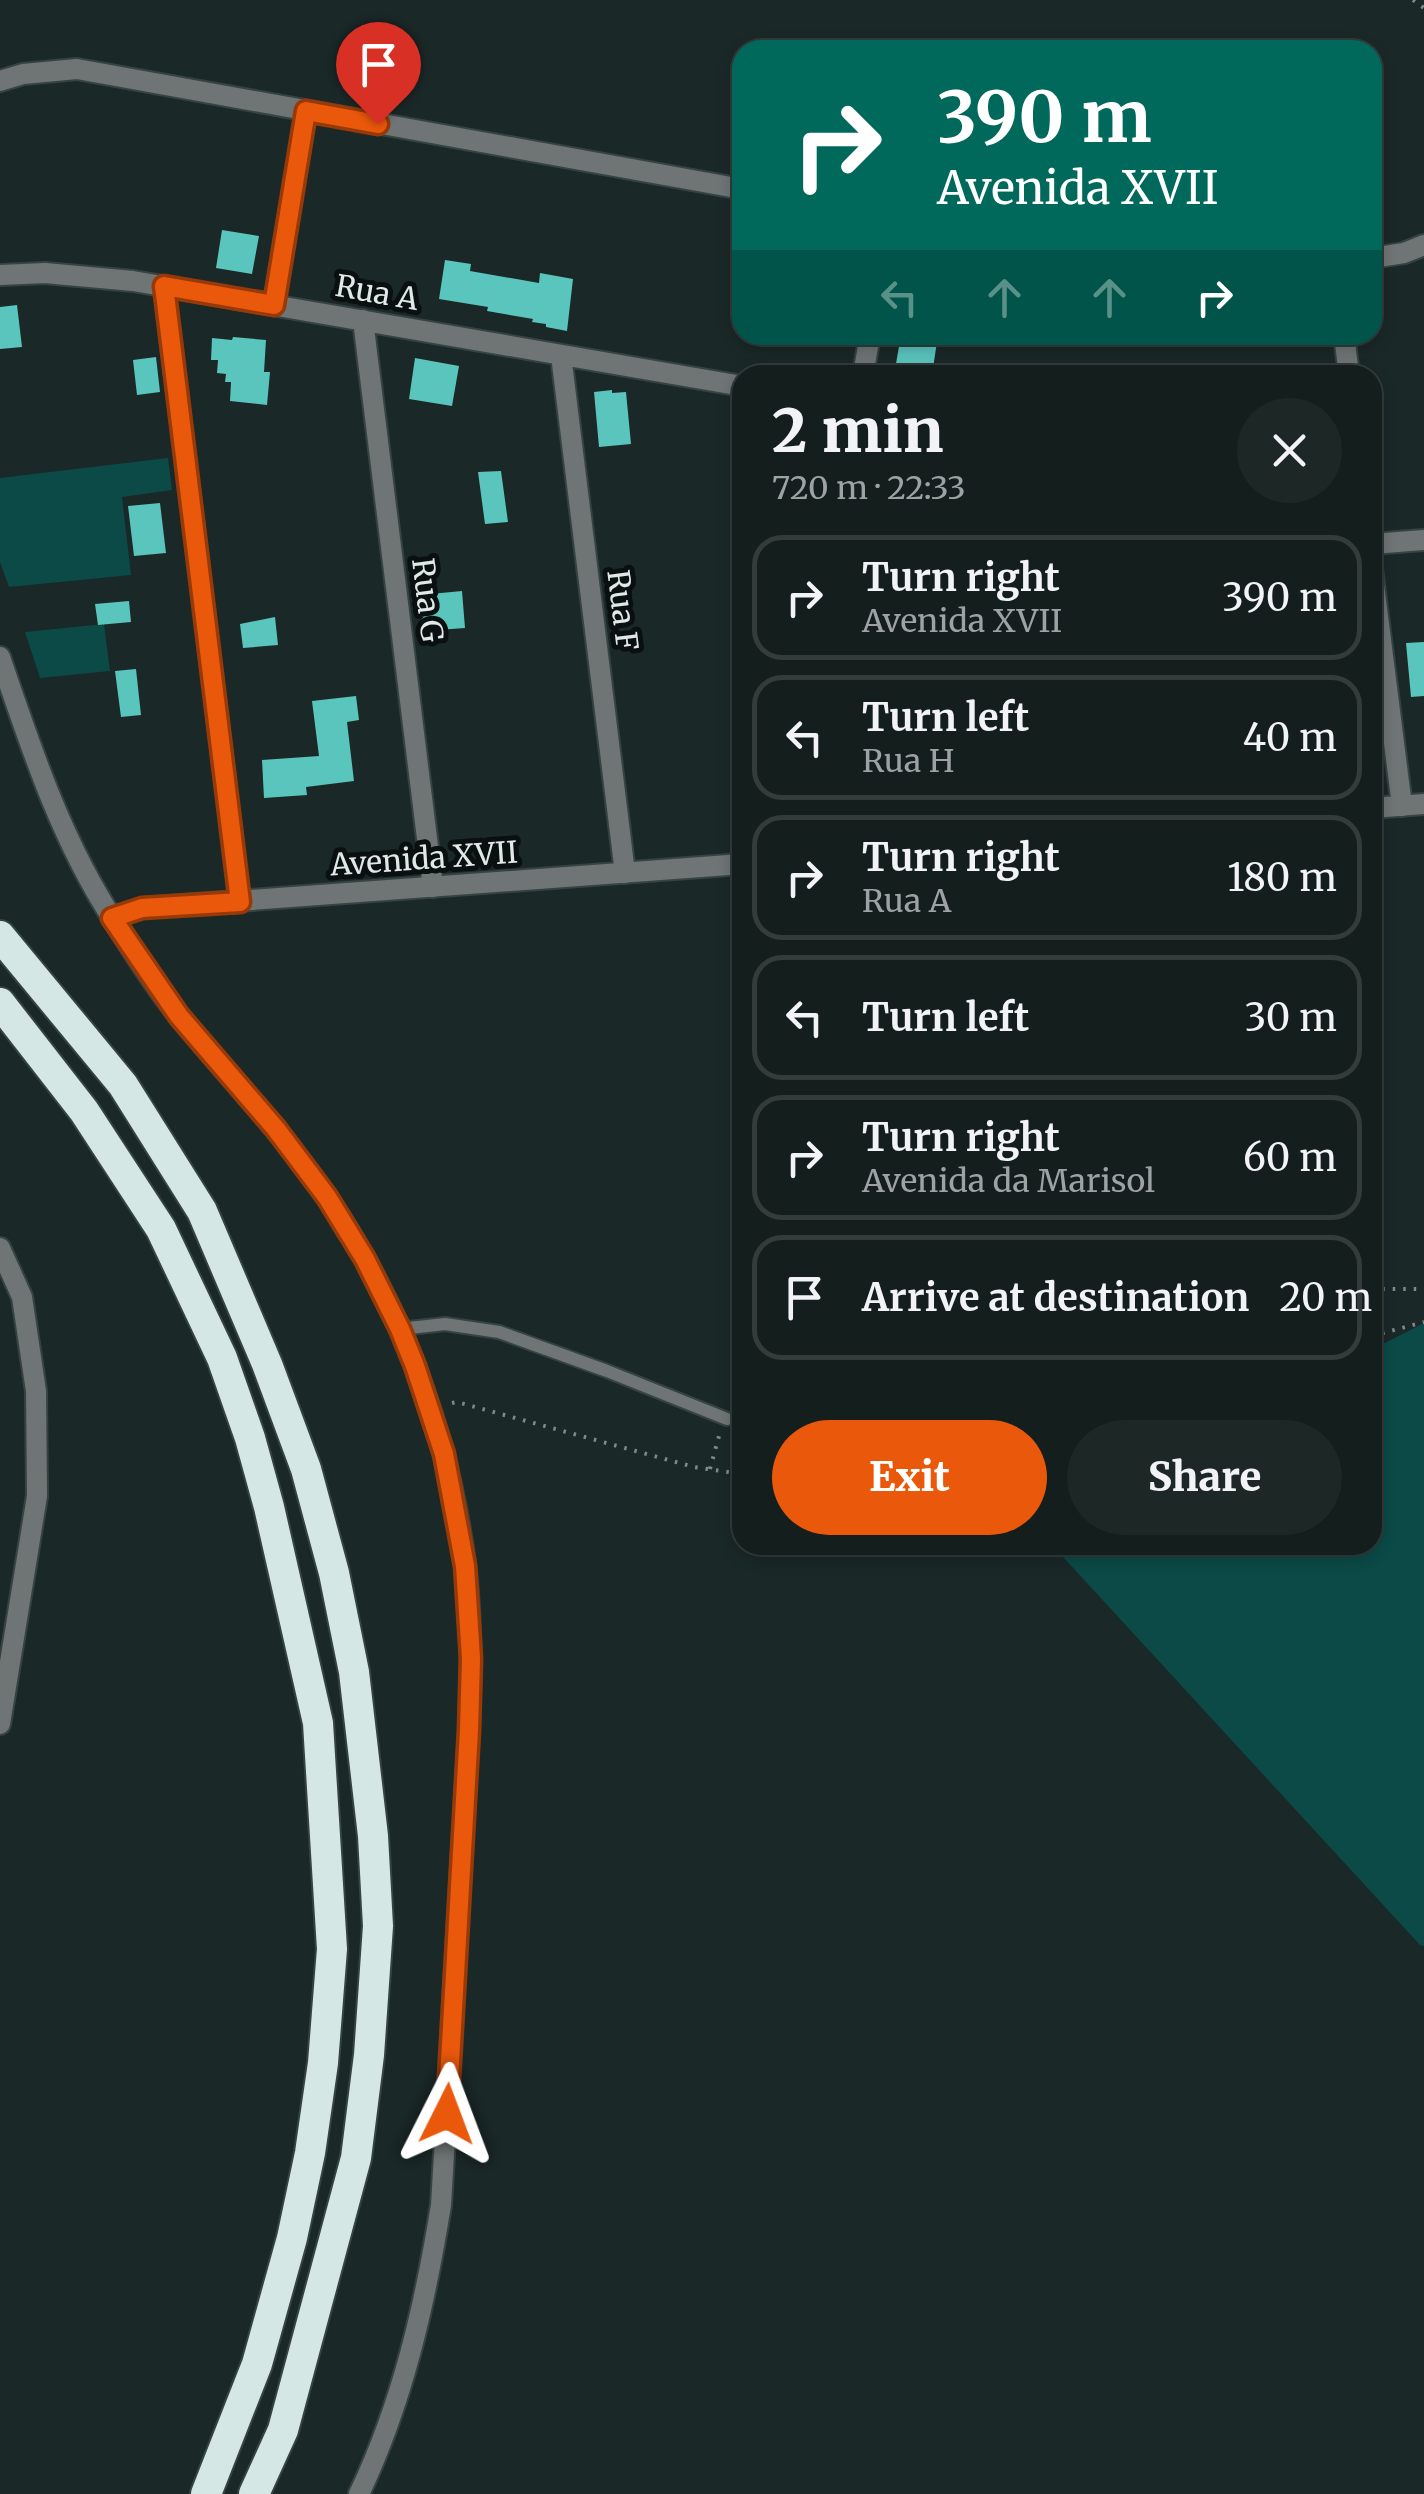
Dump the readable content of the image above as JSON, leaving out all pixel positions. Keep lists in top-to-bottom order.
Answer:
{
  "streets": {
    "street": [
      "Rua A",
      "Rua G",
      "Rua F",
      "Avenida XVII"
    ]
  },
  "crossings": [
    ["Rua A", "Rua G"],
    ["Rua A", "Rua F"],
    ["Rua G", "Avenida XVII"],
    ["Rua F", "Avenida XVII"]
  ],
  "page": {
    "turn": ["390 m", "Avenida XVII"],
    "heading": ["2 min", "720 m · 22:33"],
    "list": [
      {
        "name": "Turn right",
        "note": "Avenida XVII",
        "value": "390 m"
      },
      {
        "name": "Turn left",
        "note": "Rua H",
        "value": "40 m"
      },
      {
        "name": "Turn right",
        "note": "Rua A",
        "value": "180 m"
      },
      {
        "name": "Turn left",
        "value": "30 m"
      },
      {
        "name": "Turn right",
        "note": "Avenida da Marisol",
        "value": "60 m"
      },
      {
        "name": "Arrive at destination",
        "value": "20 m"
      }
    ],
    "buttons": ["Exit", "Share"]
  }
}
